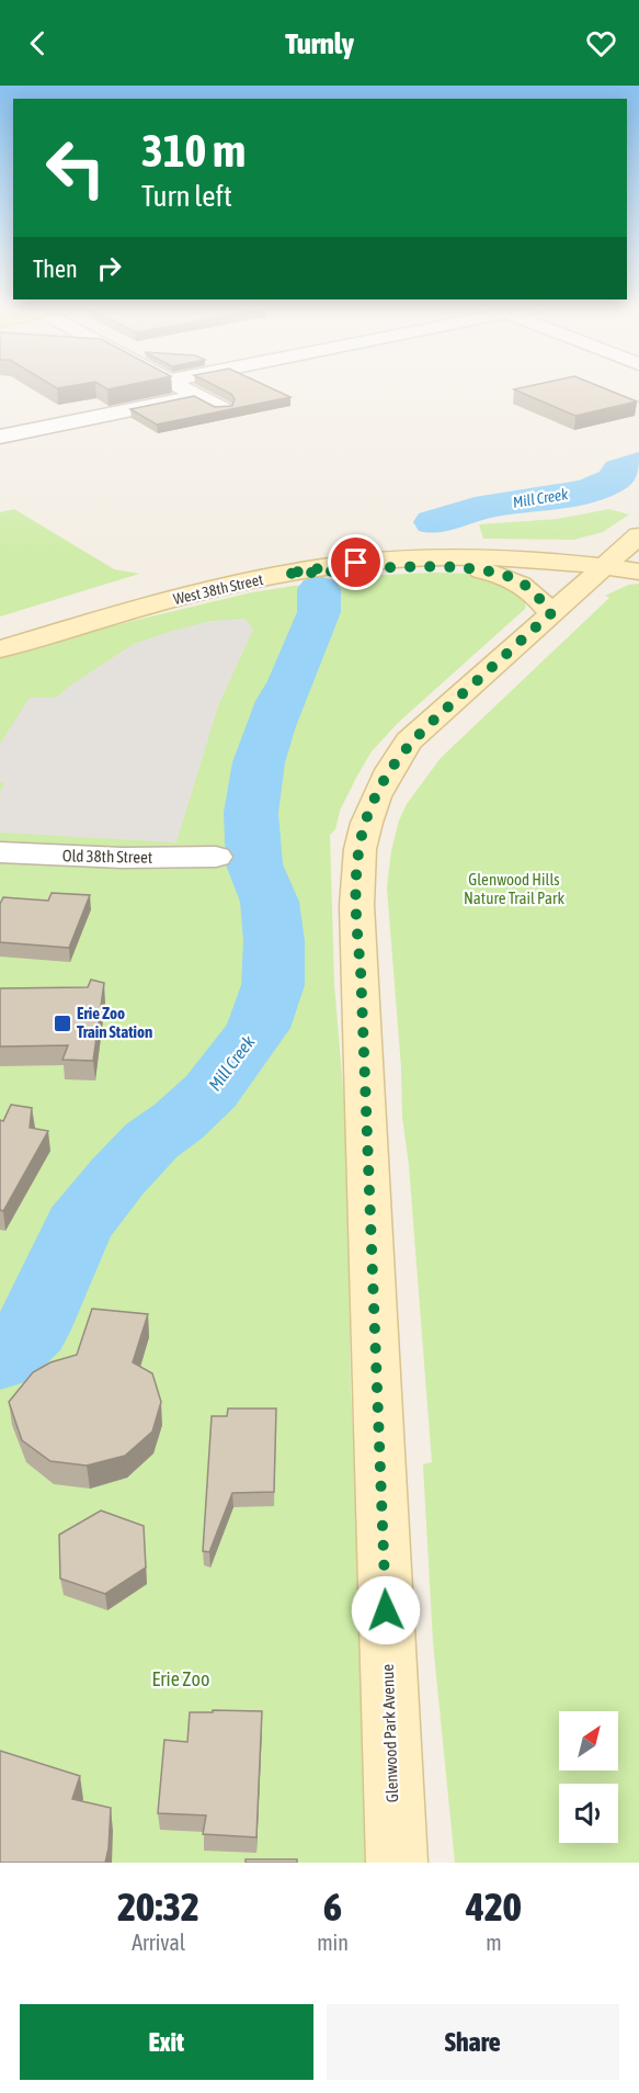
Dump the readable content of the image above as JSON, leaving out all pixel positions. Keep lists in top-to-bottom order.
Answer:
{
  "streets": {
    "main road": ["West 38th Street", "Glenwood Park Avenue"],
    "street": ["Old 38th Street"]
  },
  "crossings": [
    ["West 38th Street", "Glenwood Park Avenue"]
  ],
  "water": ["Mill Creek"],
  "parks": ["Glenwood Hills Nature Trail Park", "Erie Zoo"],
  "places": {
    "transit": ["Erie Zoo Train Station"]
  },
  "north": "top right",
  "page": {
    "header": "Turnly",
    "turn": ["310 m", "Turn left"],
    "then": "Then",
    "eta": [
      "20:32",
      "Arrival",
      "6",
      "min",
      "420",
      "m"
    ],
    "buttons": ["Exit", "Share"]
  }
}
